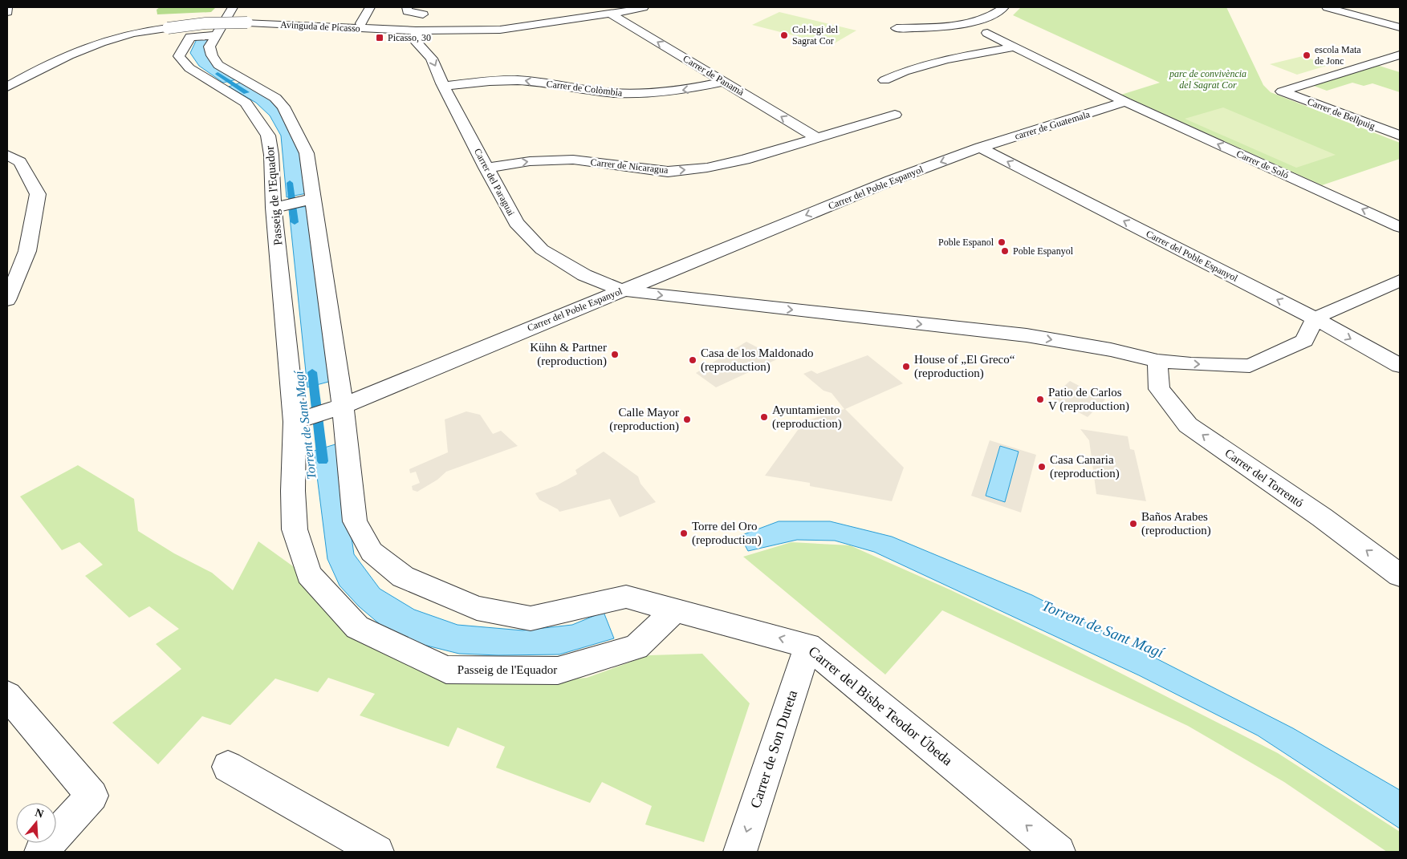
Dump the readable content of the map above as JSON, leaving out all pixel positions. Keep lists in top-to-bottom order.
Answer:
{
  "streets": {
    "street": [
      "Avinguda de Picasso",
      "Carrer de Panamà",
      "Carrer de Colòmbia",
      "Carrer de Bellpuig",
      "carrer de Guatemala",
      "Carrer de Soló",
      "Carrer de Nicaragua",
      "Carrer del Paraguai",
      "Carrer del Poble Espanyol",
      "Passeig de l'Equador",
      "Carrer del Torrentó",
      "Carrer del Bisbe Teodor Úbeda",
      "Carrer de Son Dureta"
    ]
  },
  "crossings": [
    ["Avinguda de Picasso", "Carrer de Panamà"],
    ["Avinguda de Picasso", "Carrer del Paraguai"],
    ["Carrer de Panamà", "Carrer de Colòmbia"],
    ["Carrer de Panamà", "Carrer de Nicaragua"],
    ["Carrer de Colòmbia", "Carrer del Paraguai"],
    ["carrer de Guatemala", "Carrer de Soló"],
    ["carrer de Guatemala", "Carrer del Poble Espanyol"],
    ["Carrer de Nicaragua", "Carrer del Paraguai"],
    ["Carrer del Paraguai", "Carrer del Poble Espanyol"],
    ["Carrer del Poble Espanyol", "Passeig de l'Equador"],
    ["Passeig de l'Equador", "Carrer del Bisbe Teodor Úbeda"],
    ["Carrer del Bisbe Teodor Úbeda", "Carrer de Son Dureta"]
  ],
  "one_way": [
    "Carrer de Panamà",
    "Carrer de Colòmbia",
    "Carrer del Torrentó",
    "Carrer del Bisbe Teodor Úbeda",
    "Carrer de Son Dureta"
  ],
  "water": ["Torrent de Sant Magí"],
  "parks": ["parc de convivència del Sagrat Cor"],
  "places": {
    "other": [
      "Col·legi del Sagrat Cor",
      "escola Mata de Jonc",
      "Poble Espanol",
      "Poble Espanyol",
      "Kühn & Partner (reproduction)",
      "Casa de los Maldonado (reproduction)",
      "House of „El Greco“ (reproduction)",
      "Patio de Carlos V (reproduction)",
      "Ayuntamiento (reproduction)",
      "Calle Mayor (reproduction)",
      "Casa Canaria (reproduction)",
      "Baños Arabes (reproduction)",
      "Torre del Oro (reproduction)"
    ],
    "transit": ["Picasso, 30"]
  },
  "north": "top"
}
